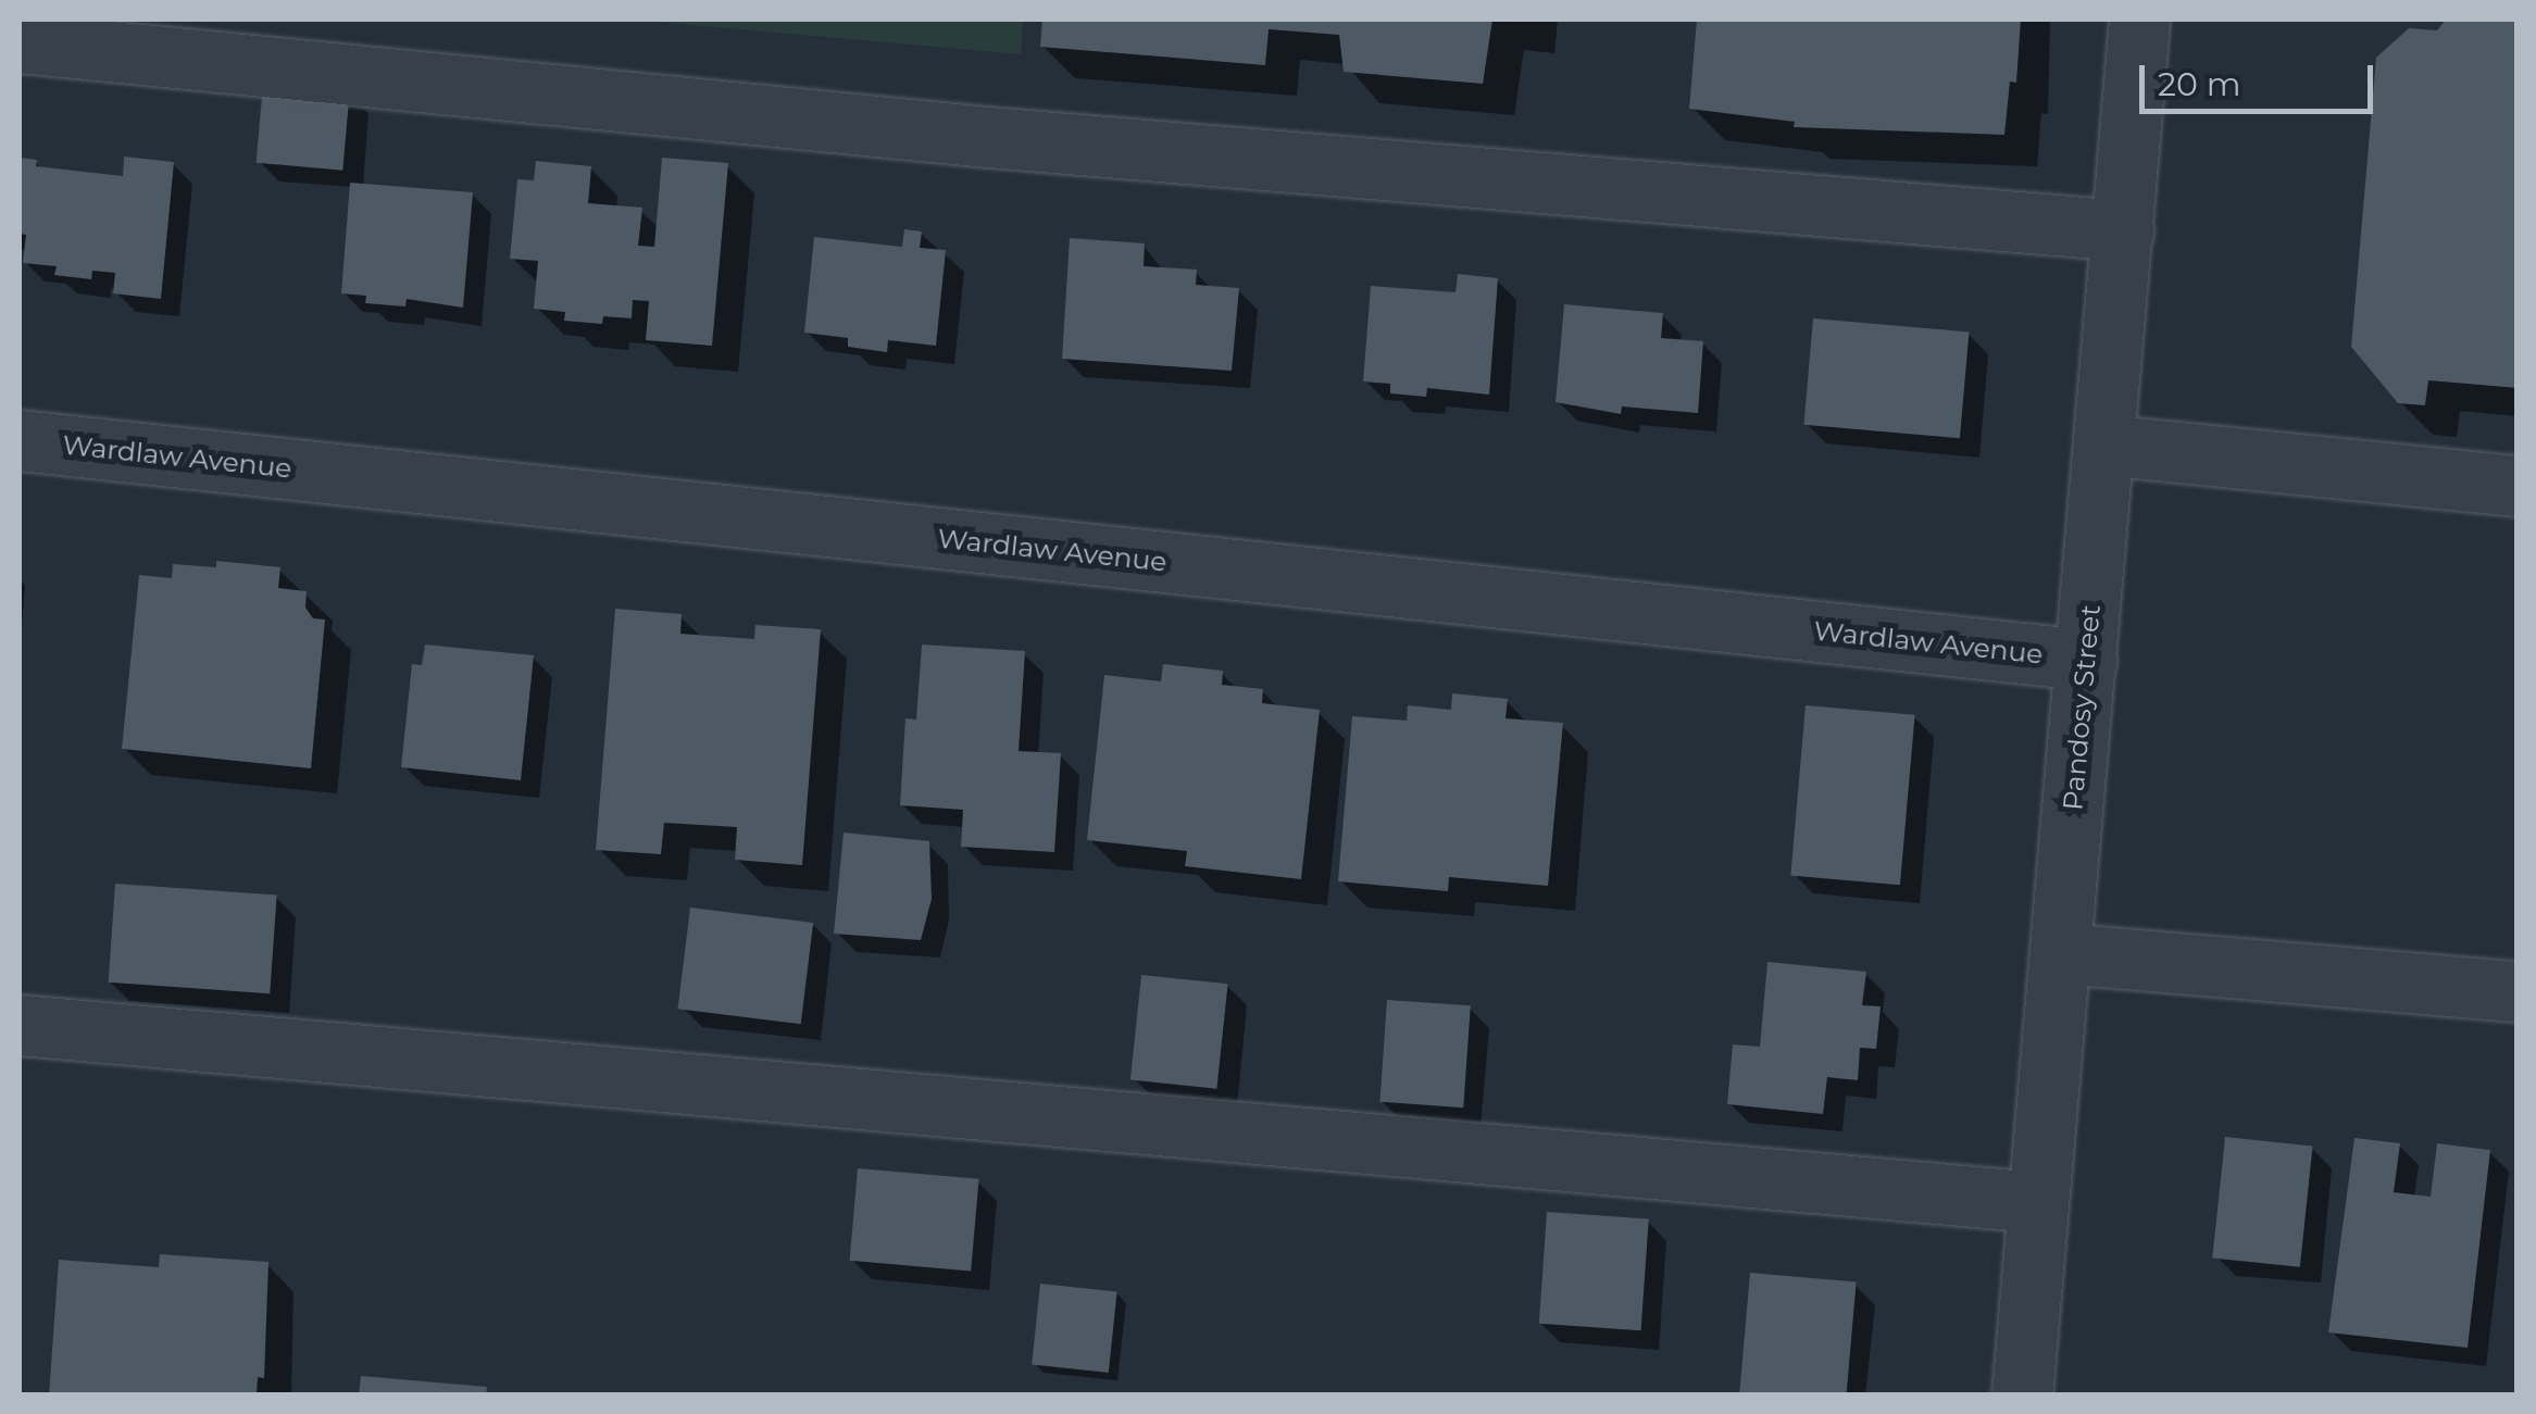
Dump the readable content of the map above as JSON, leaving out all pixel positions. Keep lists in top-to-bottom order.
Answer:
{
  "streets": {
    "street": ["Wardlaw Avenue", "Pandosy Street"]
  },
  "crossings": [
    ["Wardlaw Avenue", "Pandosy Street"]
  ],
  "scale_bar": "20 m"
}
